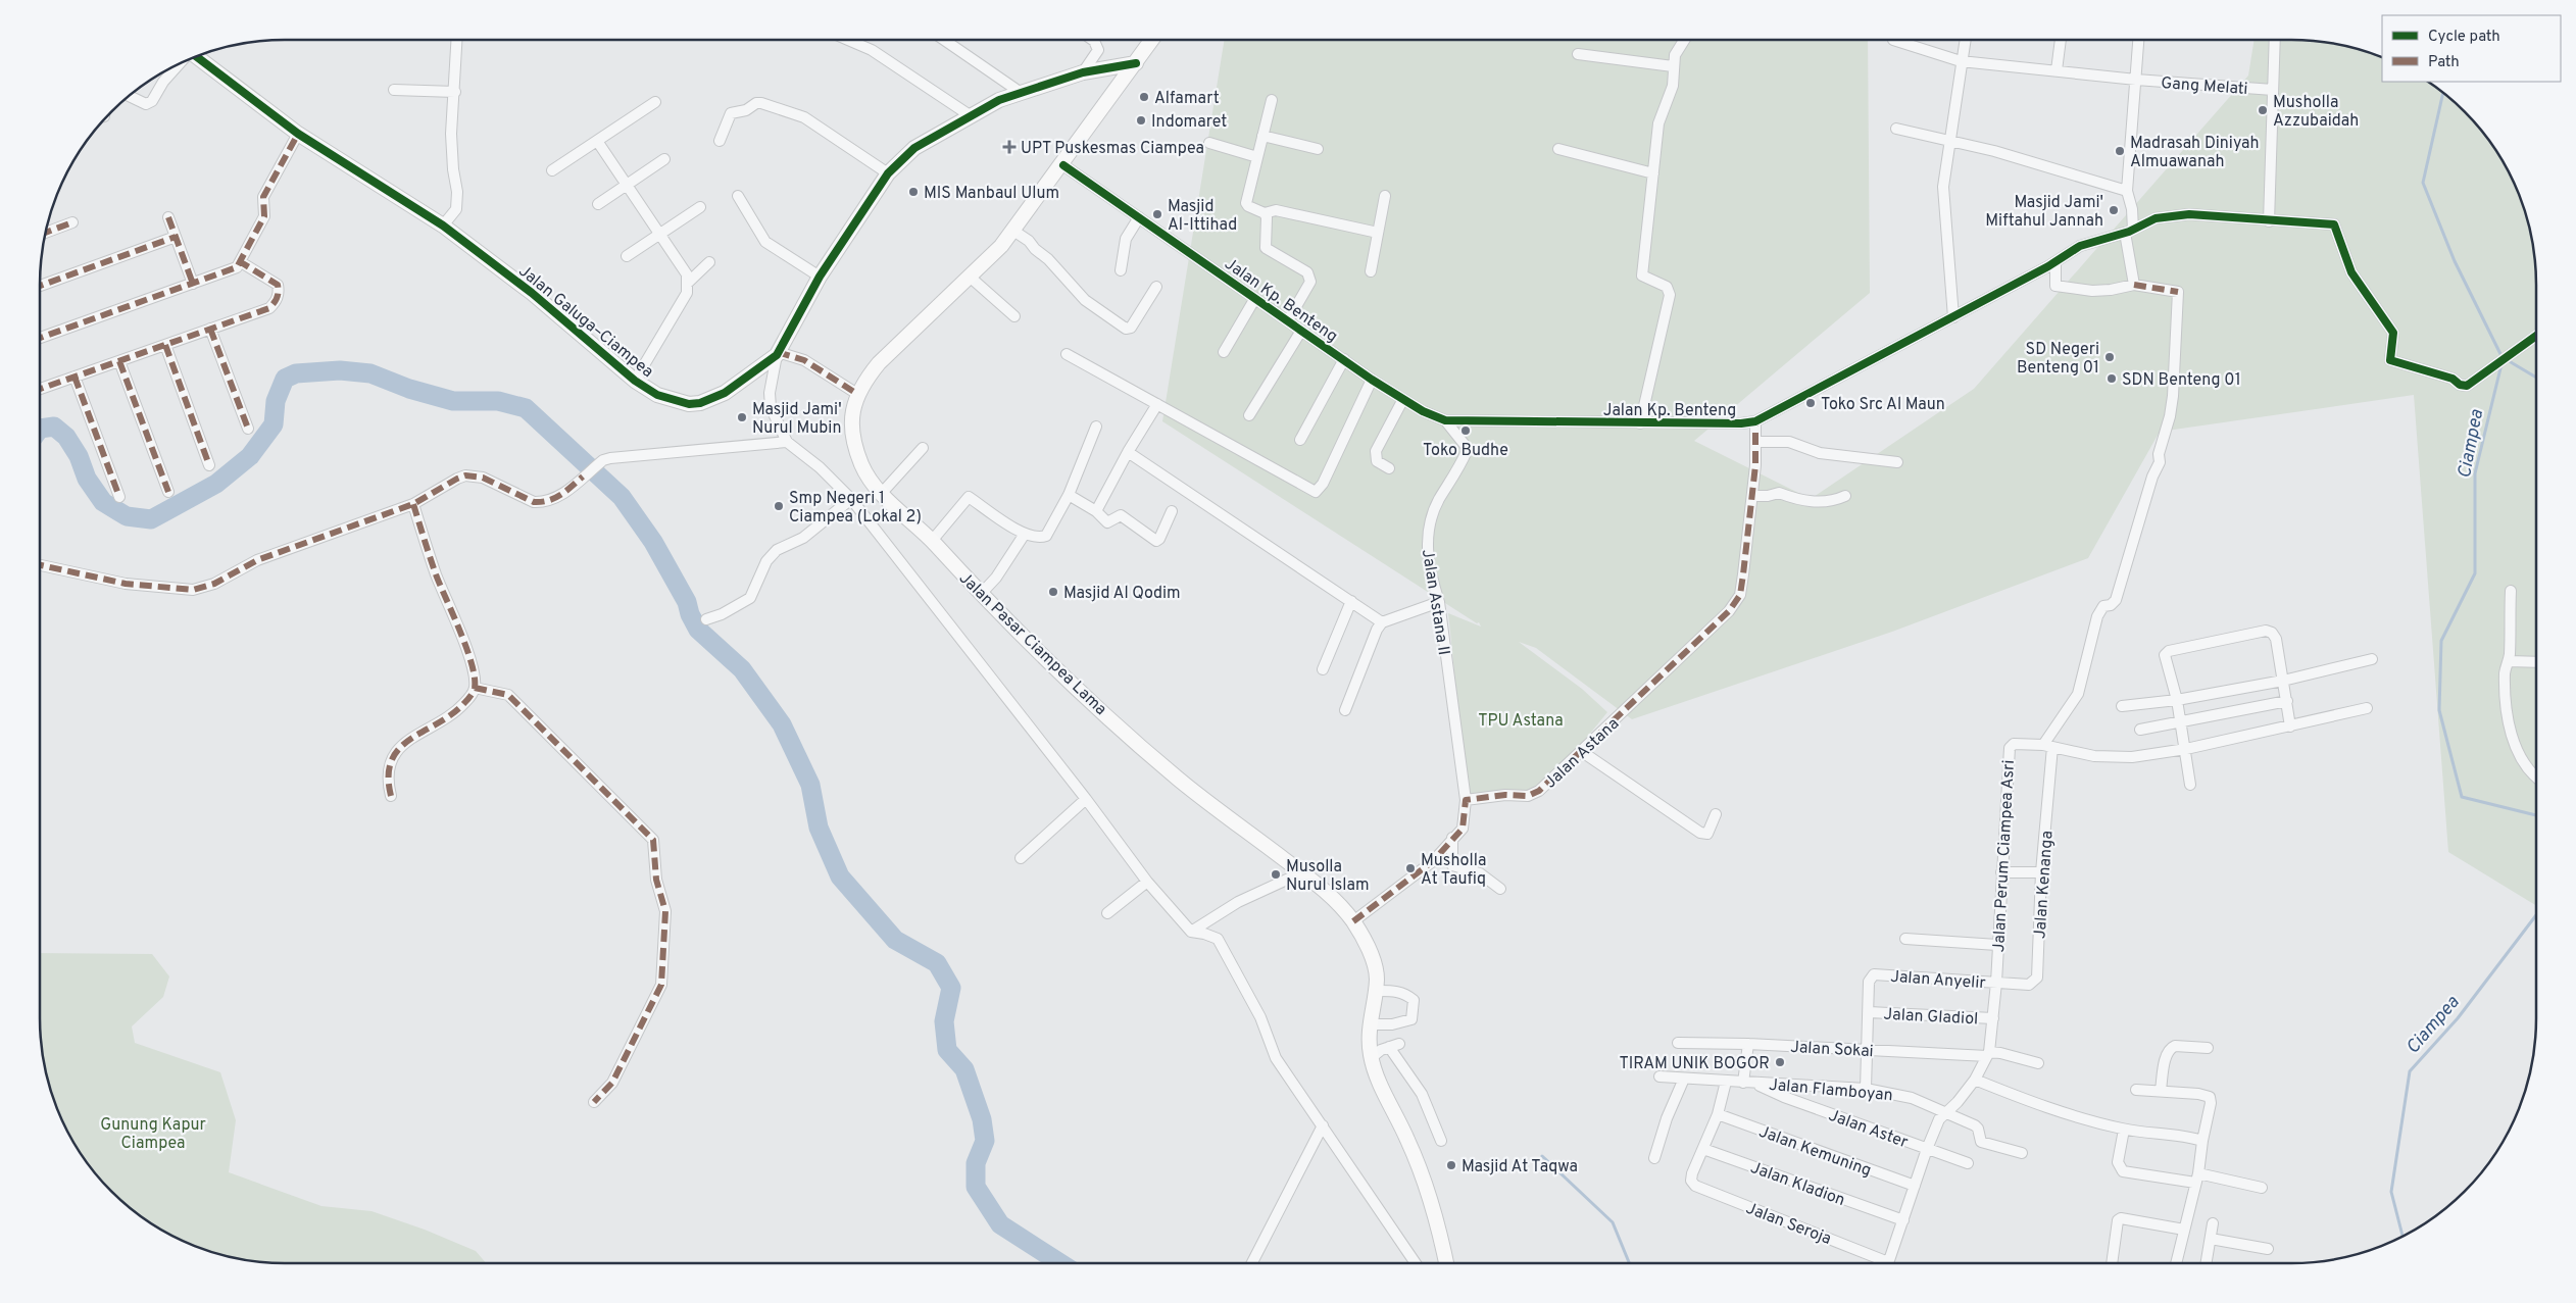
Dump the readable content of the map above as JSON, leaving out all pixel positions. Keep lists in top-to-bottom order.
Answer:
{
  "streets": {
    "main road": ["Jalan Galuga–Ciampea", "Jalan Pasar Ciampea Lama"],
    "street": [
      "Gang Melati",
      "Jalan Kp. Benteng",
      "Jalan Astana II",
      "Jalan Astana",
      "Jalan Perum Ciampea Asri",
      "Jalan Kenanga",
      "Jalan Anyelir",
      "Jalan Gladiol",
      "Jalan Sokai",
      "Jalan Flamboyan",
      "Jalan Aster",
      "Jalan Kemuning",
      "Jalan Kladion",
      "Jalan Seroja"
    ]
  },
  "crossings": [
    ["Jalan Kp. Benteng", "Jalan Astana II"],
    ["Jalan Kp. Benteng", "Jalan Pasar Ciampea Lama"],
    ["Jalan Kp. Benteng", "Jalan Astana"],
    ["Jalan Galuga–Ciampea", "Jalan Pasar Ciampea Lama"],
    ["Jalan Astana II", "Jalan Astana"],
    ["Jalan Perum Ciampea Asri", "Jalan Kenanga"],
    ["Jalan Perum Ciampea Asri", "Jalan Anyelir"],
    ["Jalan Perum Ciampea Asri", "Jalan Gladiol"],
    ["Jalan Perum Ciampea Asri", "Jalan Sokai"],
    ["Jalan Perum Ciampea Asri", "Jalan Flamboyan"],
    ["Jalan Perum Ciampea Asri", "Jalan Aster"],
    ["Jalan Perum Ciampea Asri", "Jalan Kemuning"],
    ["Jalan Perum Ciampea Asri", "Jalan Kladion"],
    ["Jalan Kenanga", "Jalan Anyelir"],
    ["Jalan Anyelir", "Jalan Gladiol"],
    ["Jalan Anyelir", "Jalan Sokai"],
    ["Jalan Anyelir", "Jalan Flamboyan"],
    ["Jalan Flamboyan", "Jalan Aster"],
    ["Jalan Kladion", "Jalan Seroja"]
  ],
  "water": ["Ciampea"],
  "parks": ["TPU Astana", "Gunung Kapur Ciampea"],
  "places": {
    "other": [
      "Alfamart",
      "Musholla Azzubaidah",
      "Indomaret",
      "Madrasah Diniyah Almuawanah",
      "MIS Manbaul Ulum",
      "Masjid Jami' Miftahul Jannah",
      "Masjid Al-Ittihad",
      "SD Negeri Benteng 01",
      "SDN Benteng 01",
      "Toko Src Al Maun",
      "Masjid Jami' Nurul Mubin",
      "Toko Budhe",
      "Smp Negeri 1 Ciampea (Lokal 2)",
      "Masjid Al Qodim",
      "Musholla At Taufiq",
      "Musolla Nurul Islam",
      "TIRAM UNIK BOGOR",
      "Masjid At Taqwa"
    ],
    "health": ["UPT Puskesmas Ciampea"]
  },
  "legend": ["Cycle path", "Path"]
}
